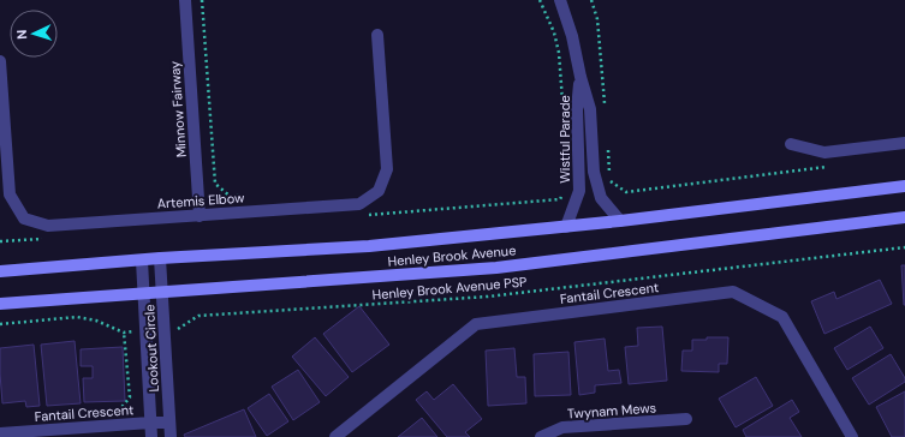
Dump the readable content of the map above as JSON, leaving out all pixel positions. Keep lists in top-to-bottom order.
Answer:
{
  "streets": {
    "main road": ["Henley Brook Avenue"],
    "street": [
      "Minnow Fairway",
      "Wistful Parade",
      "Artemis Elbow",
      "Fantail Crescent",
      "Lookout Circle",
      "Twynam Mews"
    ],
    "path": ["Henley Brook Avenue PSP"]
  },
  "crossings": [
    ["Minnow Fairway", "Artemis Elbow"],
    ["Wistful Parade", "Henley Brook Avenue"],
    ["Henley Brook Avenue", "Lookout Circle"],
    ["Henley Brook Avenue PSP", "Lookout Circle"],
    ["Fantail Crescent", "Lookout Circle"]
  ],
  "north": "left"
}
